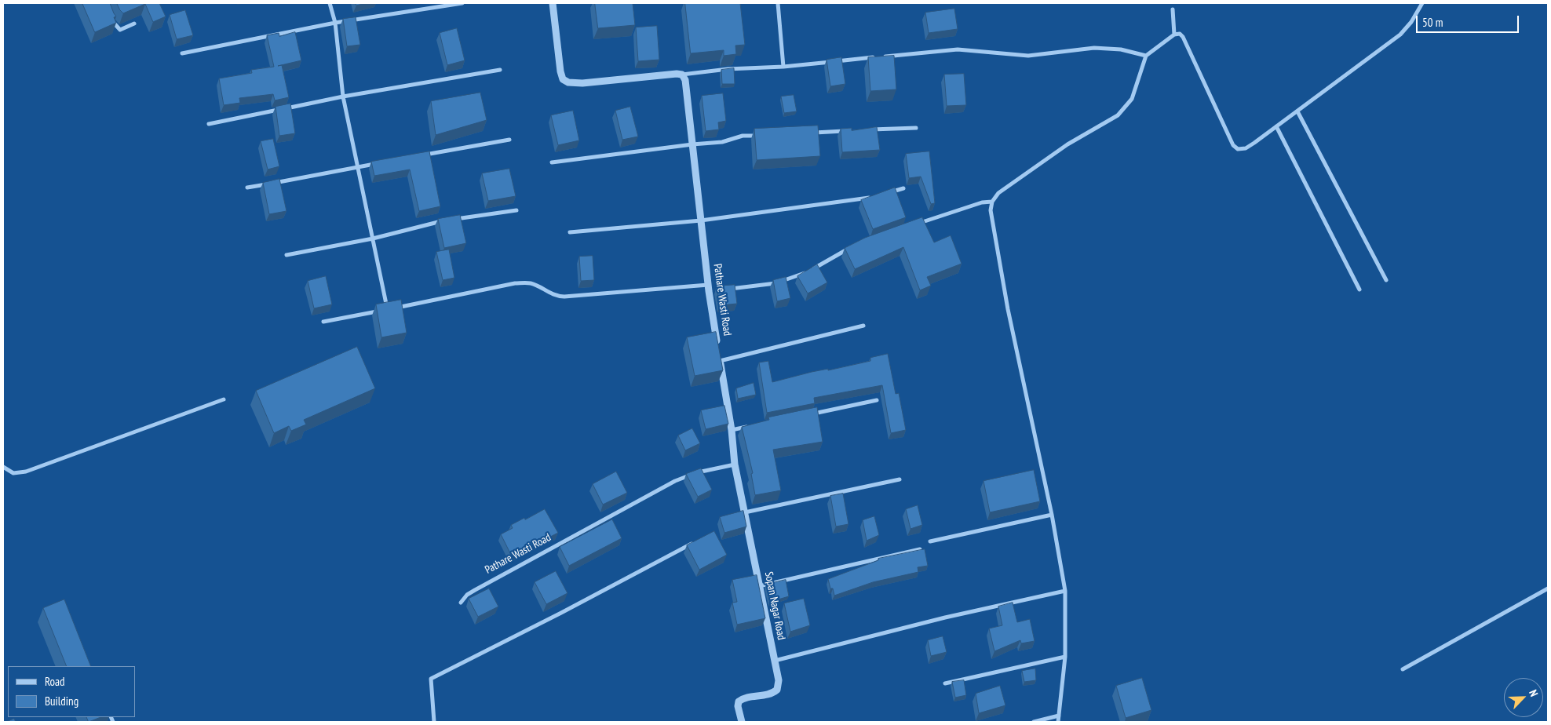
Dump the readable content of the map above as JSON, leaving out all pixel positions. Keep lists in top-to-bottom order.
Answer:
{
  "streets": {
    "street": ["Pathare Wasti Road", "Sopan Nagar Road"]
  },
  "crossings": [
    ["Pathare Wasti Road", "Sopan Nagar Road"]
  ],
  "legend": ["Road", "Building"],
  "scale_bar": "50 m",
  "north": "top right"
}
